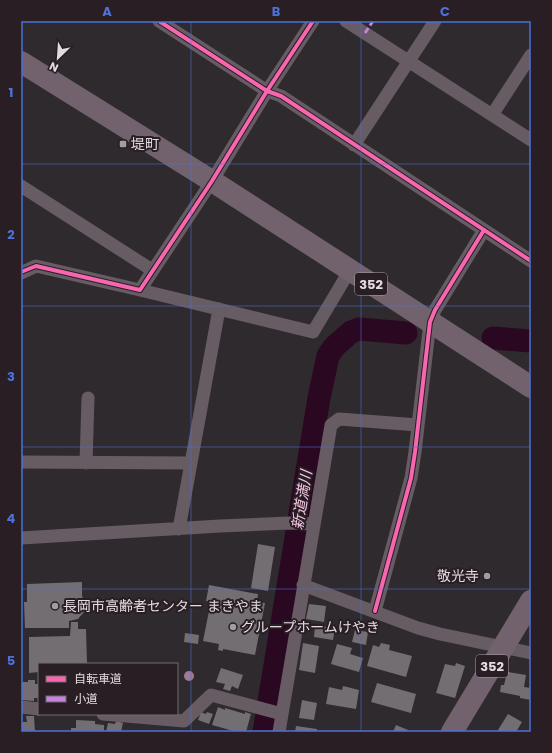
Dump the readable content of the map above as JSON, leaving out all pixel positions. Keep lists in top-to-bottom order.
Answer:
{
  "streets": {
    "highway": ["352"]
  },
  "water": ["新道満川"],
  "places": {
    "transit": ["堤町"],
    "other": ["敬光寺", "長岡市高齢者センター まきやま", "グループホームけやき"]
  },
  "legend": ["自転車道", "小道"],
  "north": "bottom left",
  "grid": {
    "columns": ["A", "B", "C"],
    "rows": [
      "1",
      "2",
      "3",
      "4",
      "5"
    ]
  }
}
